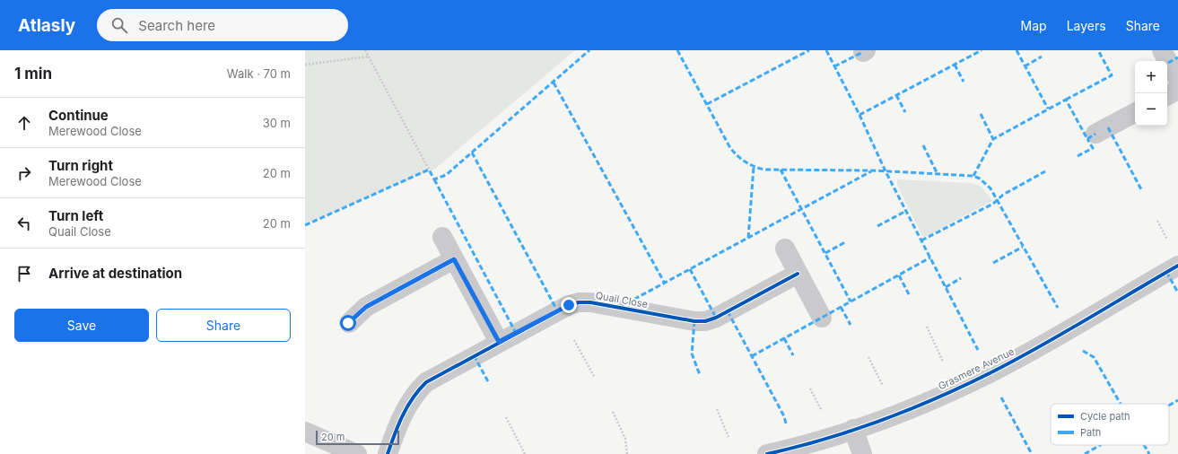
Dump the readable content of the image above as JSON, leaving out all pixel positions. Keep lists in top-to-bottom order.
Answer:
{
  "streets": {
    "street": ["Quail Close", "Grasmere Avenue"]
  },
  "legend": ["Cycle path", "Path"],
  "scale_bar": "20 m",
  "page": {
    "header": "Atlasly",
    "search": "Search here",
    "nav": ["Map", "Layers", "Share"],
    "heading": ["1 min", "Walk · 70 m"],
    "map_buttons": ["+", "−"],
    "list": [
      ["Continue", "Merewood Close", "30 m"],
      ["Turn right", "Merewood Close", "20 m"],
      ["Turn left", "Quail Close", "20 m"],
      "Arrive at destination"
    ],
    "buttons": ["Save", "Share"],
    "scale": "20 m"
  }
}
